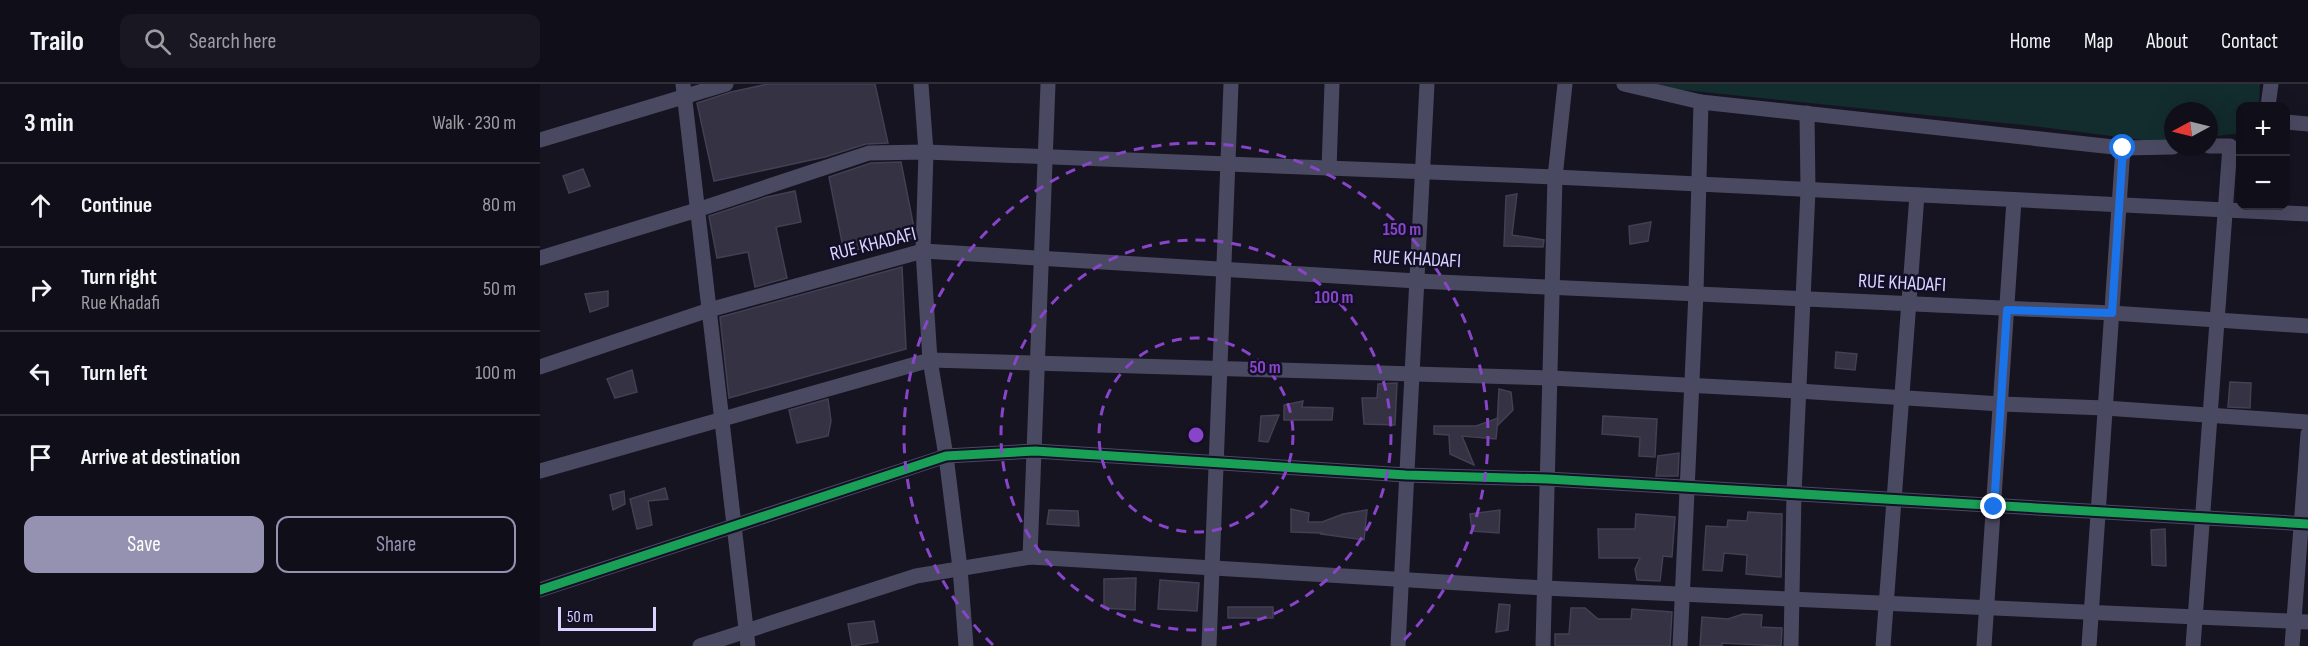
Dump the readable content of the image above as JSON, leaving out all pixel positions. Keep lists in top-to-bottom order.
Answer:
{
  "streets": {
    "street": ["RUE KHADAFI"]
  },
  "scale_bar": "50 m",
  "north": "left",
  "page": {
    "header": "Trailo",
    "search": "Search here",
    "nav": [
      "Home",
      "Map",
      "About",
      "Contact"
    ],
    "heading": ["3 min", "Walk · 230 m"],
    "map_buttons": ["+", "−"],
    "list": [
      ["Continue", "80 m"],
      ["Turn right", "Rue Khadafi", "50 m"],
      ["Turn left", "100 m"],
      "Arrive at destination"
    ],
    "buttons": ["Save", "Share"],
    "scale": "50 m"
  },
  "rings": ["150 m", "100 m", "50 m"]
}
